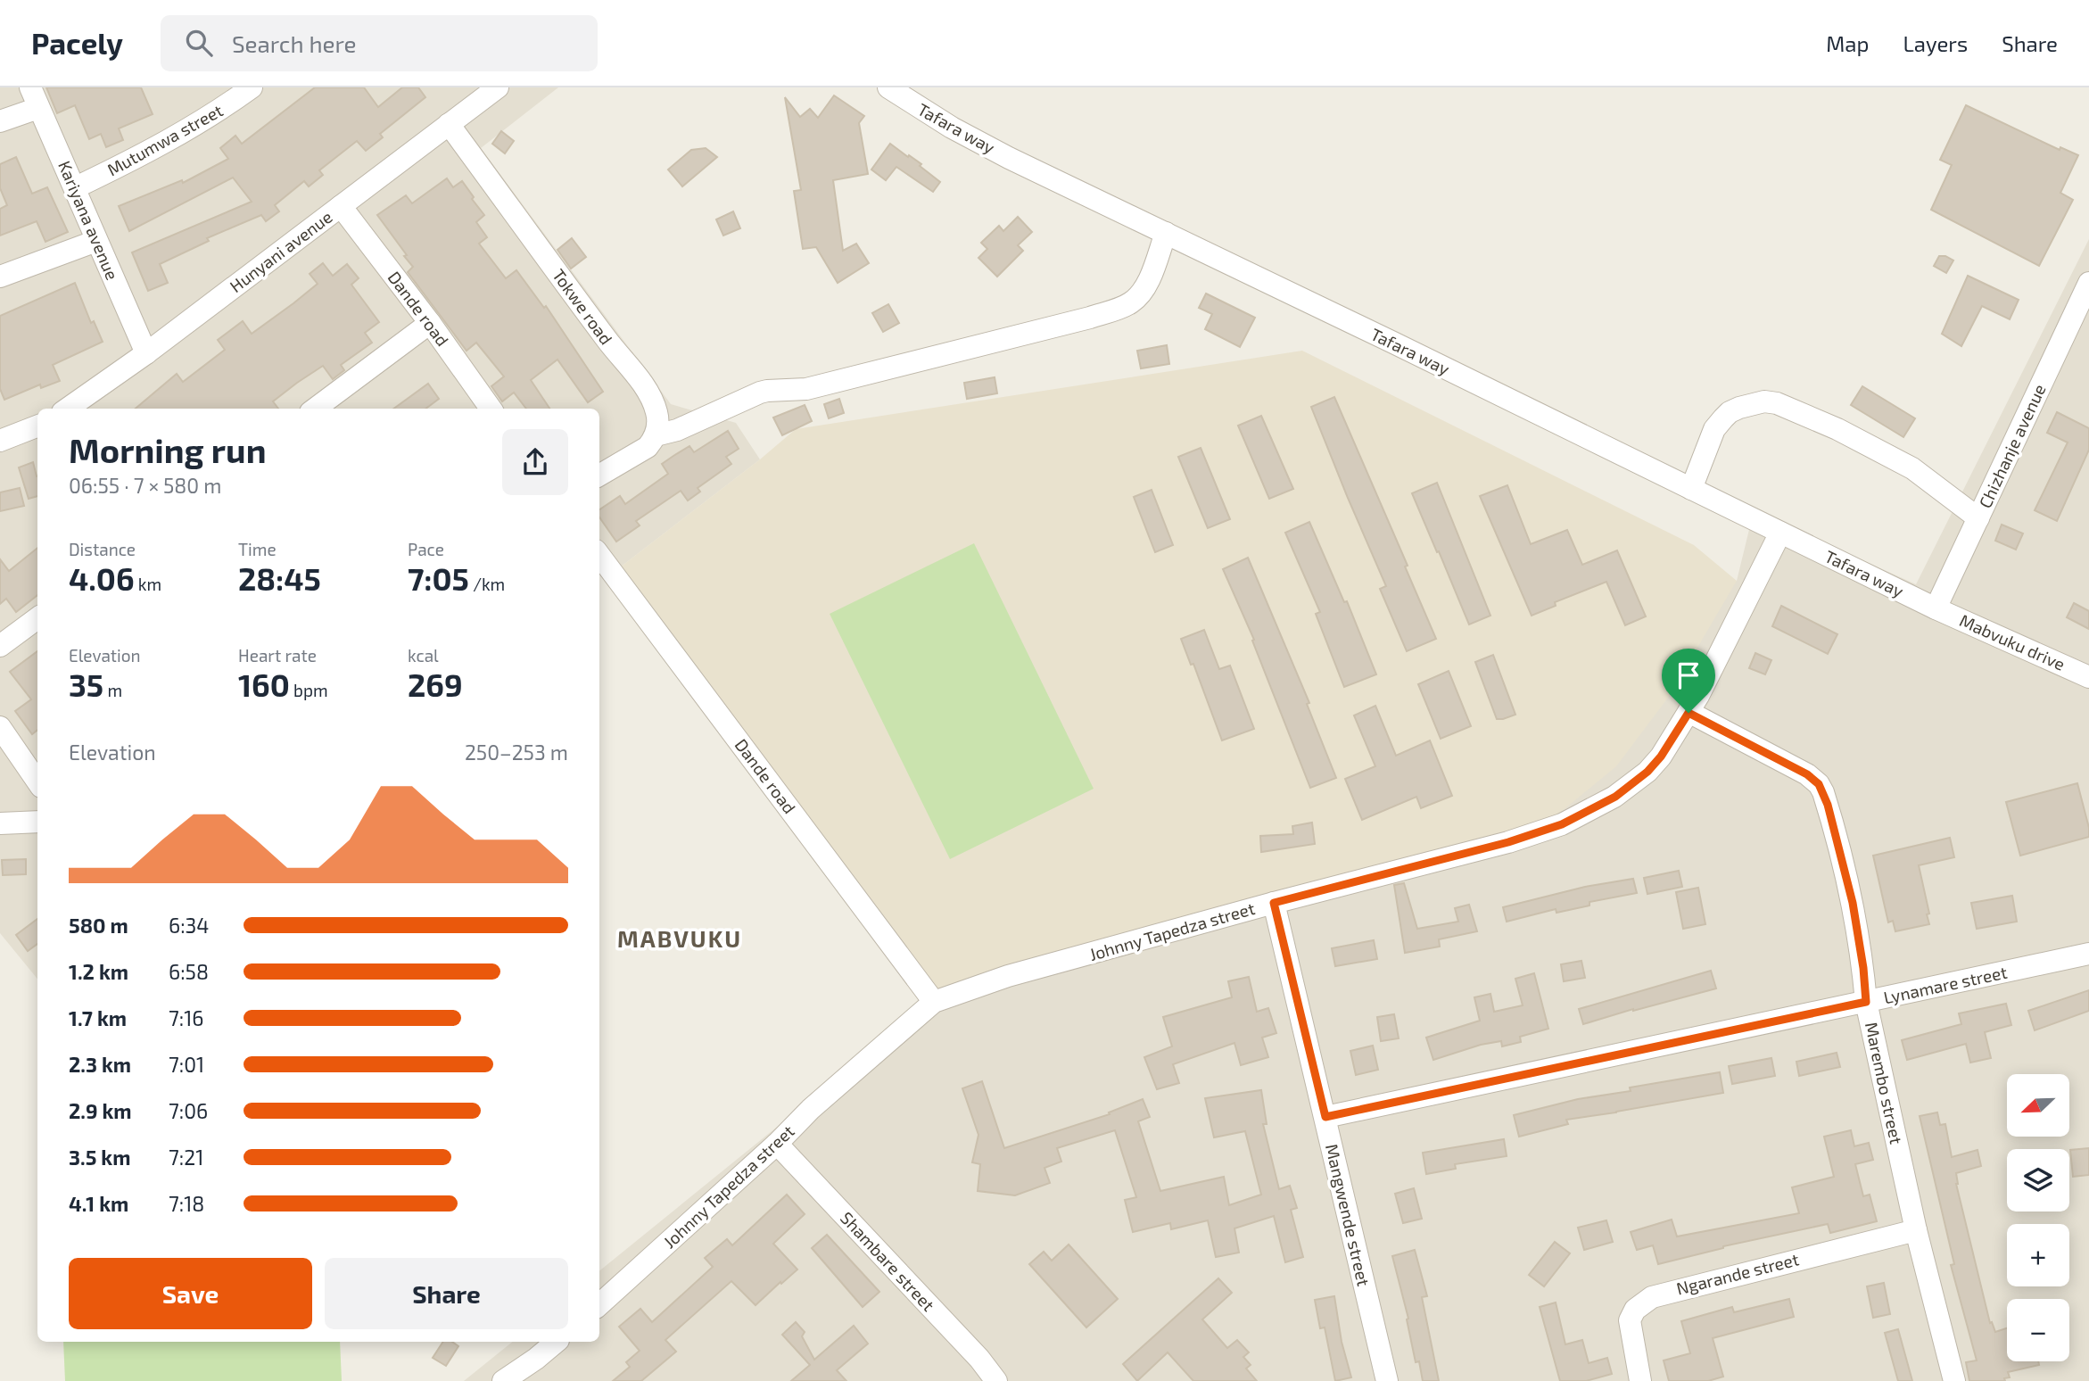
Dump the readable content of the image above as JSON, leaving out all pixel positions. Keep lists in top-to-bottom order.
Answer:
{
  "streets": {
    "street": [
      "Tafara way",
      "Mutumwa street",
      "Kariyana avenue",
      "Hunyani avenue",
      "Tokwe road",
      "Dande road",
      "Chizhanje avenue",
      "Mabvuku drive",
      "Johnny Tapedza street",
      "Lynamare street",
      "Marembo street",
      "Mangwende street",
      "Shambare street",
      "Ngarande street"
    ]
  },
  "crossings": [
    ["Tafara way", "Chizhanje avenue"],
    ["Tafara way", "Mabvuku drive"],
    ["Tafara way", "Johnny Tapedza street"],
    ["Mutumwa street", "Kariyana avenue"],
    ["Kariyana avenue", "Hunyani avenue"],
    ["Hunyani avenue", "Tokwe road"],
    ["Hunyani avenue", "Dande road"],
    ["Dande road", "Johnny Tapedza street"],
    ["Chizhanje avenue", "Mabvuku drive"],
    ["Johnny Tapedza street", "Marembo street"],
    ["Johnny Tapedza street", "Mangwende street"],
    ["Johnny Tapedza street", "Shambare street"],
    ["Lynamare street", "Marembo street"],
    ["Lynamare street", "Mangwende street"],
    ["Marembo street", "Ngarande street"]
  ],
  "districts": ["MABVUKU"],
  "north": "bottom left",
  "page": {
    "header": "Pacely",
    "search": "Search here",
    "nav": ["Map", "Layers", "Share"],
    "heading": ["Morning run", "06:55 · 7 × 580 m"],
    "stats": [
      ["Distance", "4.06 km"],
      ["Time", "28:45"],
      ["Pace", "7:05 /km"],
      ["Elevation", "35 m"],
      ["Heart rate", "160 bpm"],
      ["kcal", "269"]
    ],
    "chart": ["Elevation", "250–253 m"],
    "list": [
      {
        "name": "580 m",
        "note": "6:34"
      },
      {
        "name": "1.2 km",
        "note": "6:58"
      },
      {
        "name": "1.7 km",
        "note": "7:16"
      },
      {
        "name": "2.3 km",
        "note": "7:01"
      },
      {
        "name": "2.9 km",
        "note": "7:06"
      },
      {
        "name": "3.5 km",
        "note": "7:21"
      },
      {
        "name": "4.1 km",
        "note": "7:18"
      }
    ],
    "map_buttons": ["+", "−"],
    "buttons": ["Save", "Share"]
  }
}
